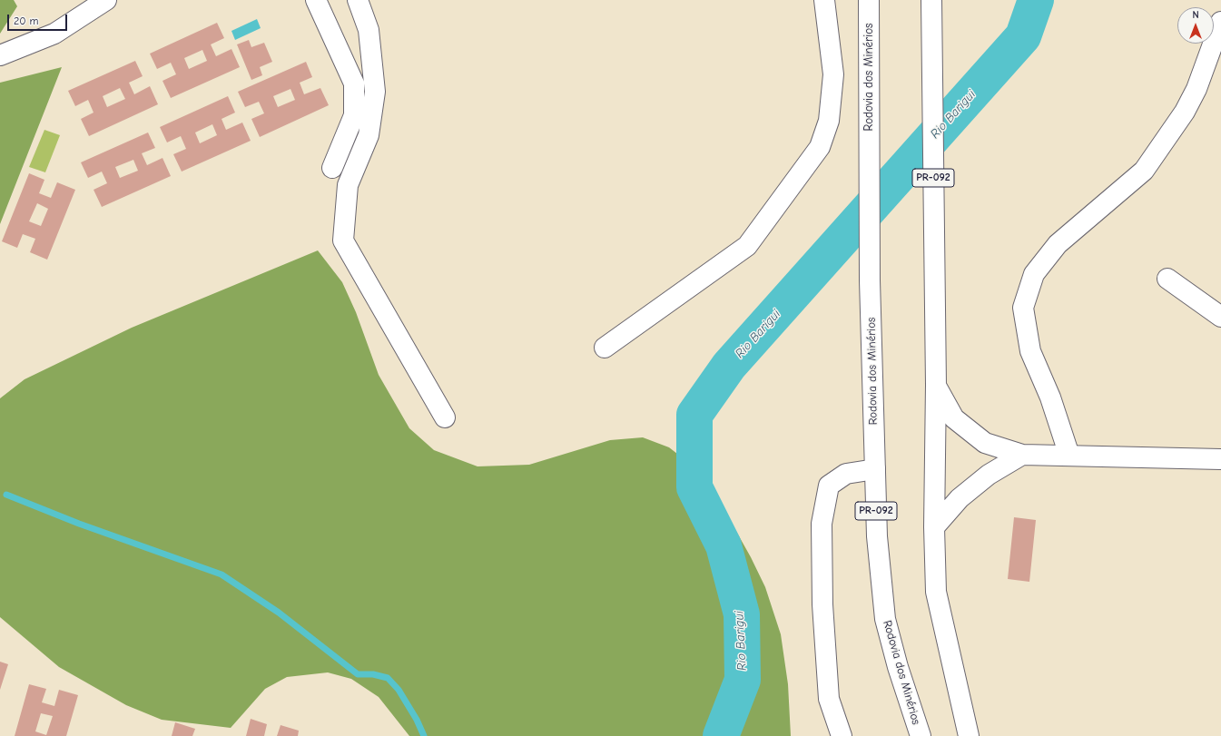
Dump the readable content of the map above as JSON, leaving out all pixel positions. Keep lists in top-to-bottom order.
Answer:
{
  "streets": {
    "main road": ["Rodovia dos Minérios", "PR-092"]
  },
  "water": ["Rio Barigui"],
  "scale_bar": "20 m",
  "north": "top"
}
